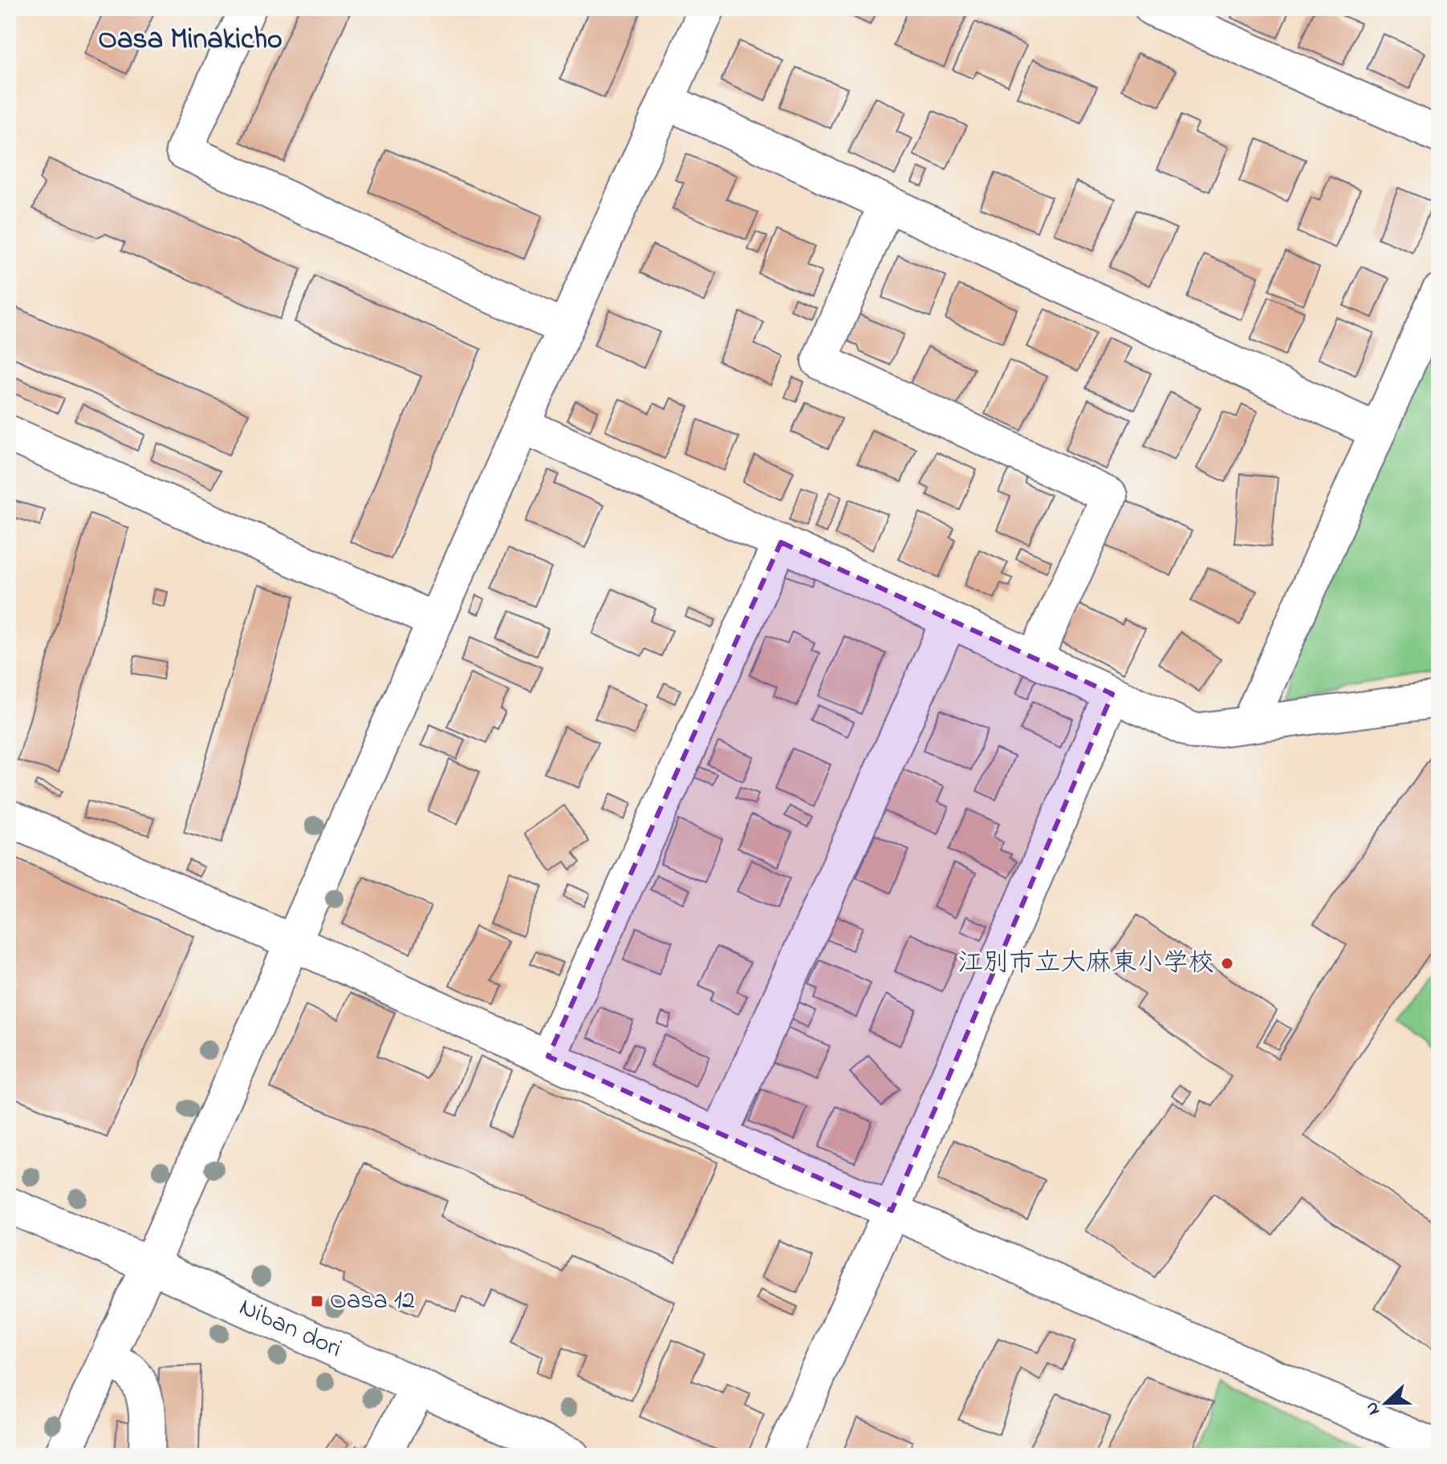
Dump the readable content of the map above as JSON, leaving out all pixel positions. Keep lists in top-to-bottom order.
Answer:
{
  "streets": {
    "street": ["Niban dori"]
  },
  "districts": ["Oasa Minakicho"],
  "places": {
    "other": ["江別市立大麻東小学校"],
    "transit": ["Oasa 12"]
  },
  "north": "left"
}
